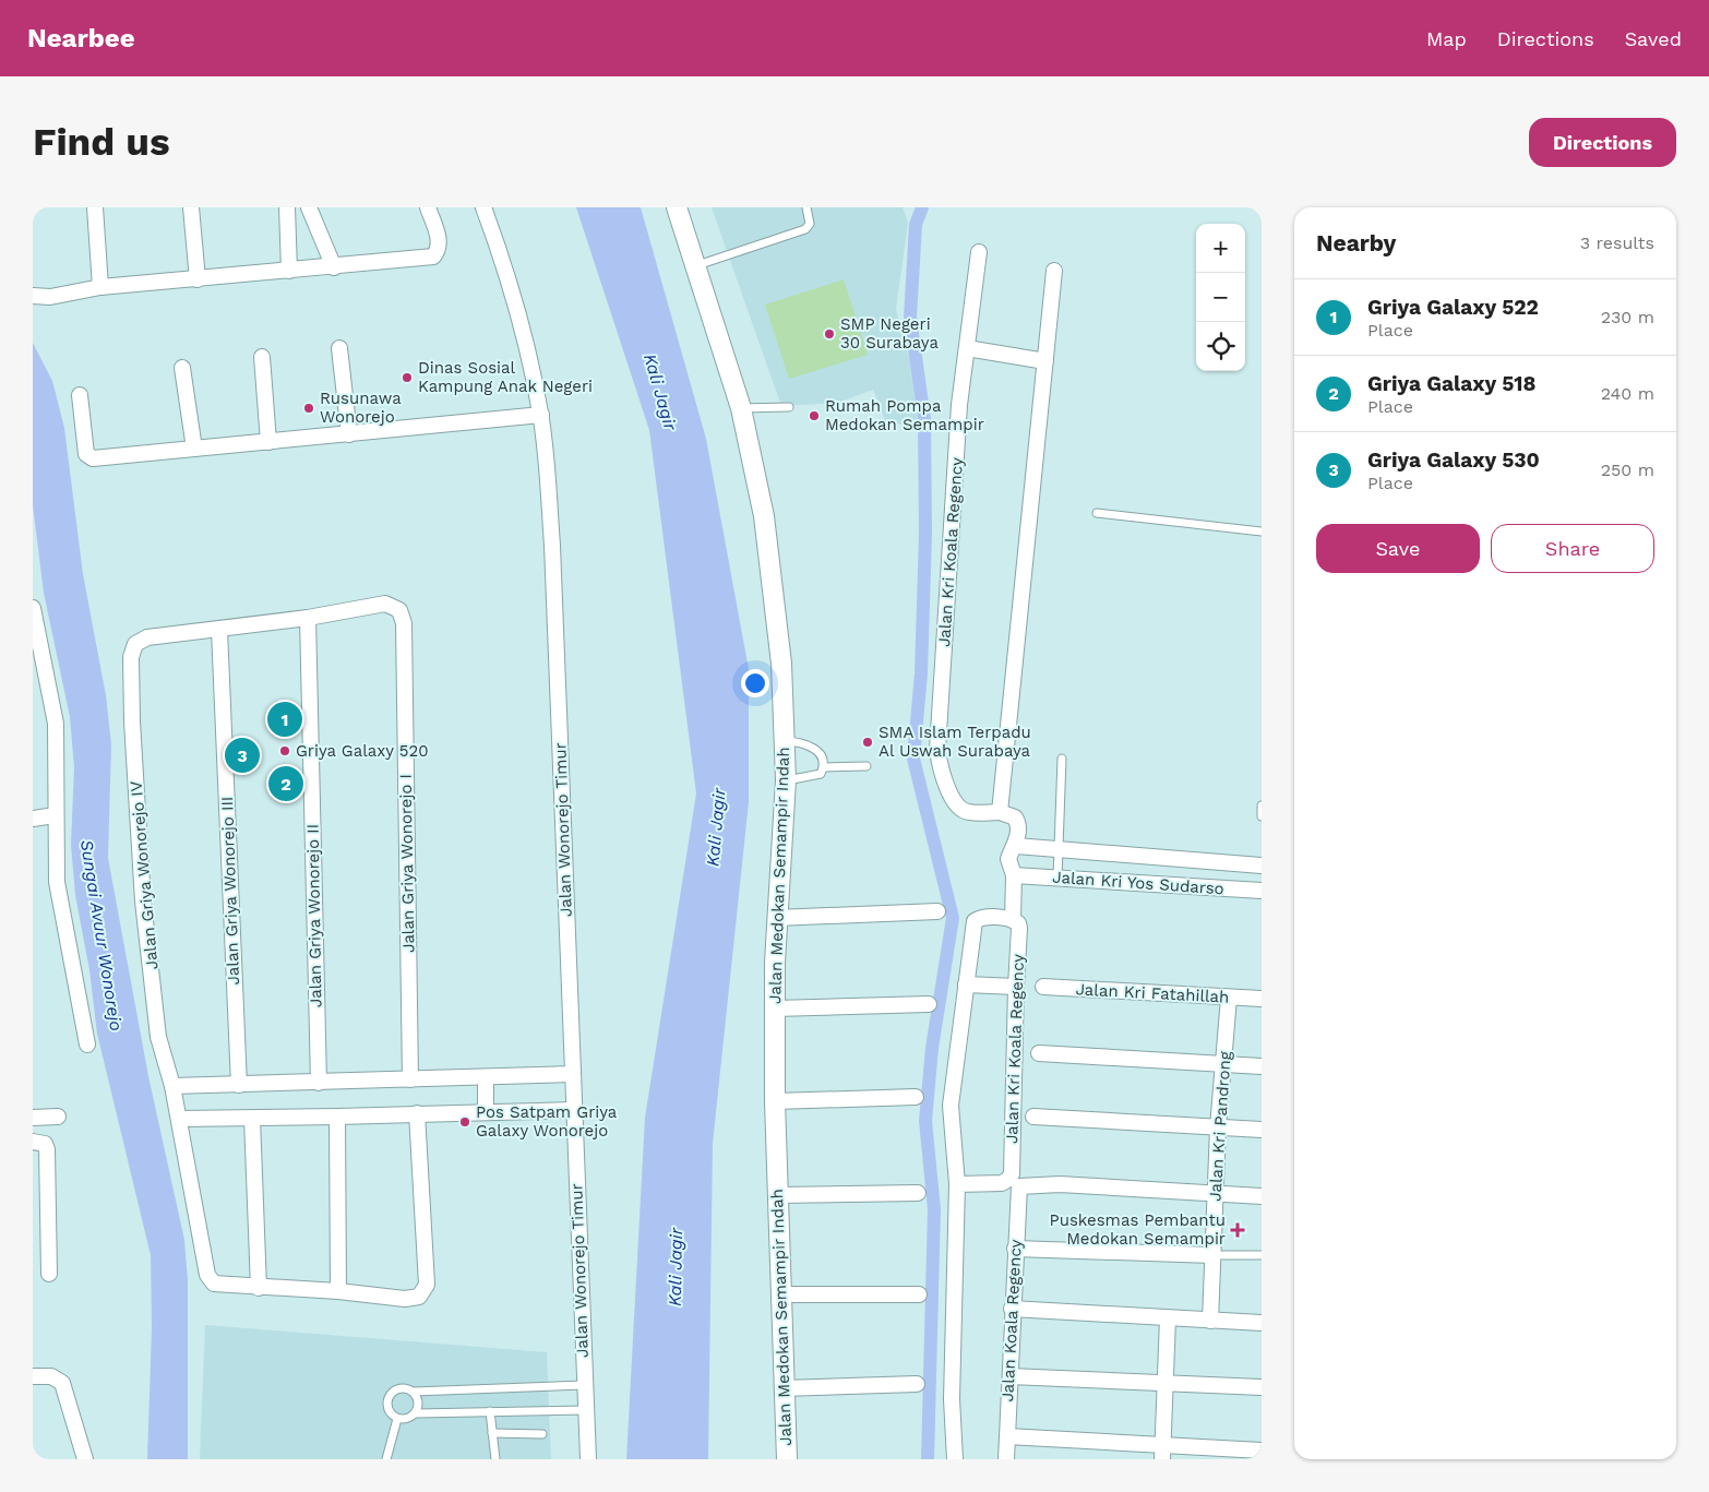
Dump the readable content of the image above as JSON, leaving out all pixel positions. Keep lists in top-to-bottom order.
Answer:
{
  "streets": {
    "street": [
      "Jalan Kri Koala Regency",
      "Jalan Wonorejo Timur",
      "Jalan Griya Wonorejo I",
      "Jalan Griya Wonorejo IV",
      "Jalan Medokan Semampir Indah",
      "Jalan Kri Yos Sudarso",
      "Jalan Griya Wonorejo III",
      "Jalan Griya Wonorejo II",
      "Jalan Kri Fatahillah",
      "Jalan Kri Pandrong",
      "Jalan Koala Regency"
    ]
  },
  "crossings": [
    ["Jalan Kri Koala Regency", "Jalan Kri Yos Sudarso"],
    ["Jalan Kri Koala Regency", "Jalan Koala Regency"],
    ["Jalan Griya Wonorejo I", "Jalan Griya Wonorejo IV"],
    ["Jalan Griya Wonorejo I", "Jalan Griya Wonorejo III"],
    ["Jalan Griya Wonorejo I", "Jalan Griya Wonorejo II"],
    ["Jalan Kri Fatahillah", "Jalan Kri Pandrong"]
  ],
  "water": ["Kali Jagir", "Sungai Avuur Wonorejo"],
  "places": {
    "other": [
      "SMP Negeri 30 Surabaya",
      "Dinas Sosial Kampung Anak Negeri",
      "Rusunawa Wonorejo",
      "Rumah Pompa Medokan Semampir",
      "SMA Islam Terpadu Al Uswah Surabaya",
      "Griya Galaxy 520",
      "Pos Satpam Griya Galaxy Wonorejo"
    ],
    "health": ["Puskesmas Pembantu Medokan Semampir"]
  },
  "page": {
    "header": "Nearbee",
    "nav": ["Map", "Directions", "Saved"],
    "buttons": [
      "Directions",
      ["Save", "Share"]
    ],
    "title": "Find us",
    "heading": ["Nearby", "3 results"],
    "map_buttons": ["+", "−"],
    "list": [
      {
        "mark": "1",
        "name": "Griya Galaxy 522",
        "note": "Place",
        "value": "230 m"
      },
      {
        "mark": "2",
        "name": "Griya Galaxy 518",
        "note": "Place",
        "value": "240 m"
      },
      {
        "mark": "3",
        "name": "Griya Galaxy 530",
        "note": "Place",
        "value": "250 m"
      }
    ],
    "pins": ["1", "3", "2"]
  }
}
